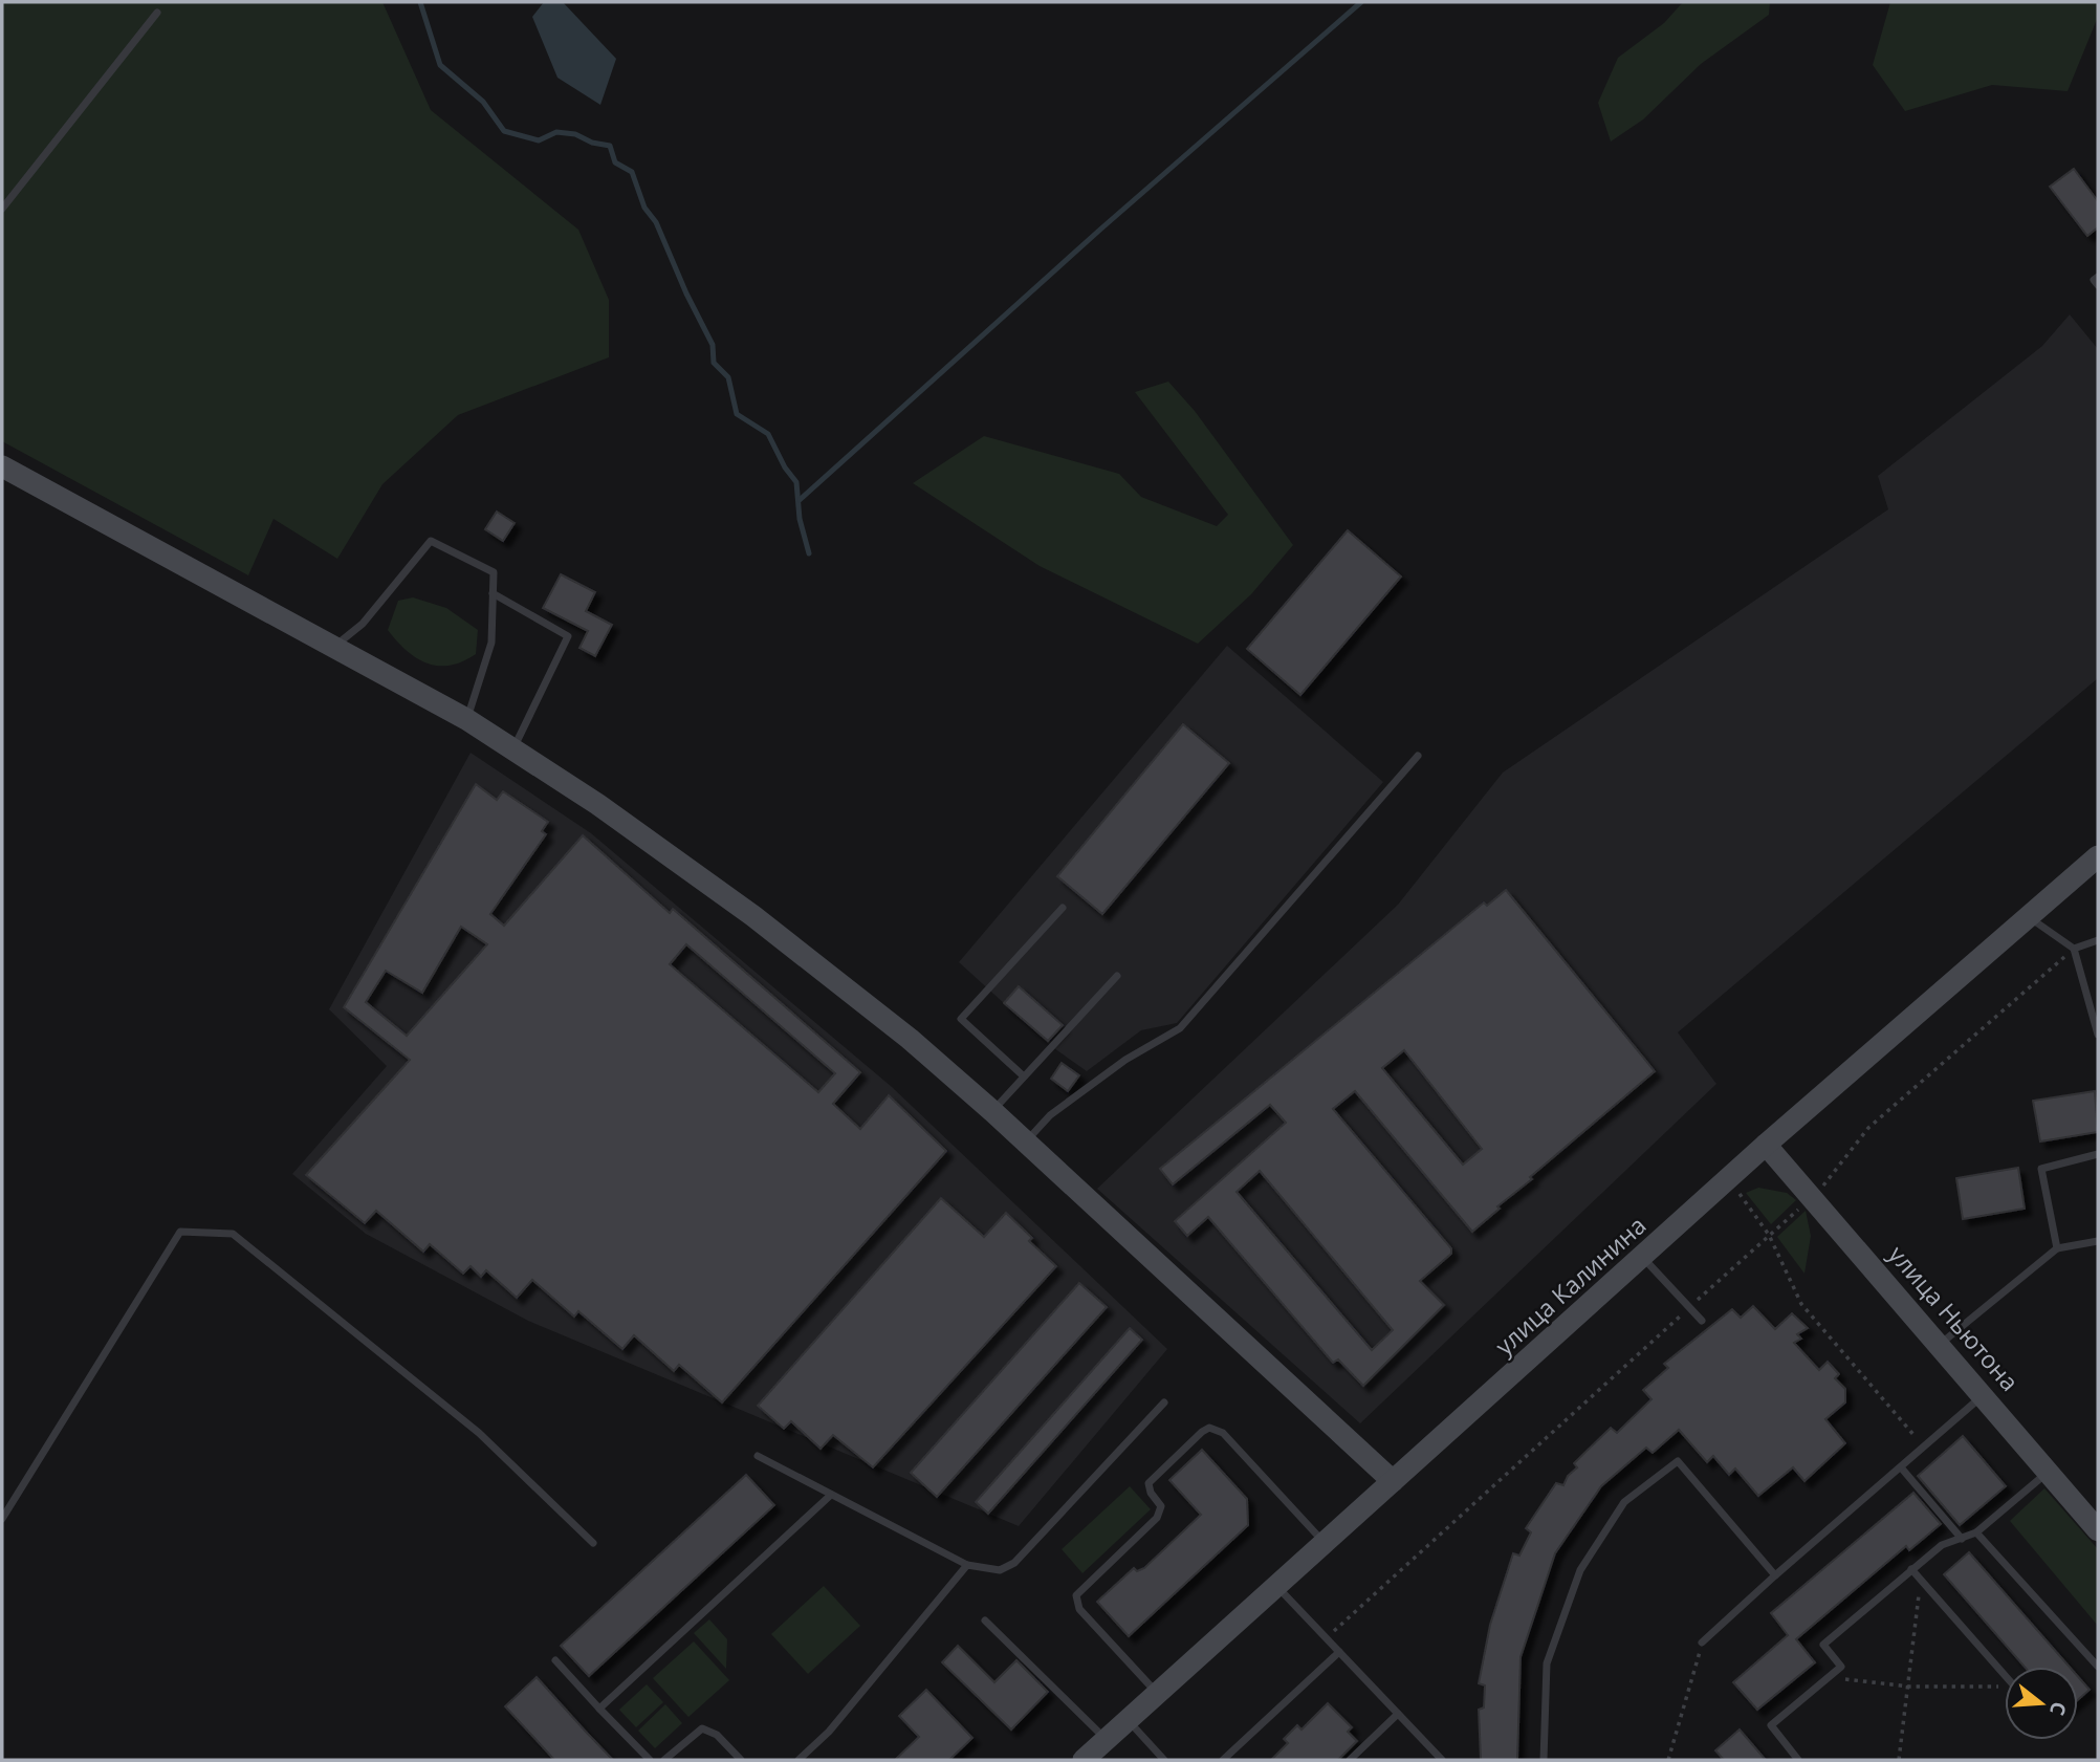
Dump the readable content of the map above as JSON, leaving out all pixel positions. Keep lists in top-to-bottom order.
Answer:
{
  "streets": {
    "main road": ["улица Калинина", "улица Ньютона"]
  },
  "crossings": [
    ["улица Калинина", "улица Ньютона"]
  ],
  "north": "right"
}
